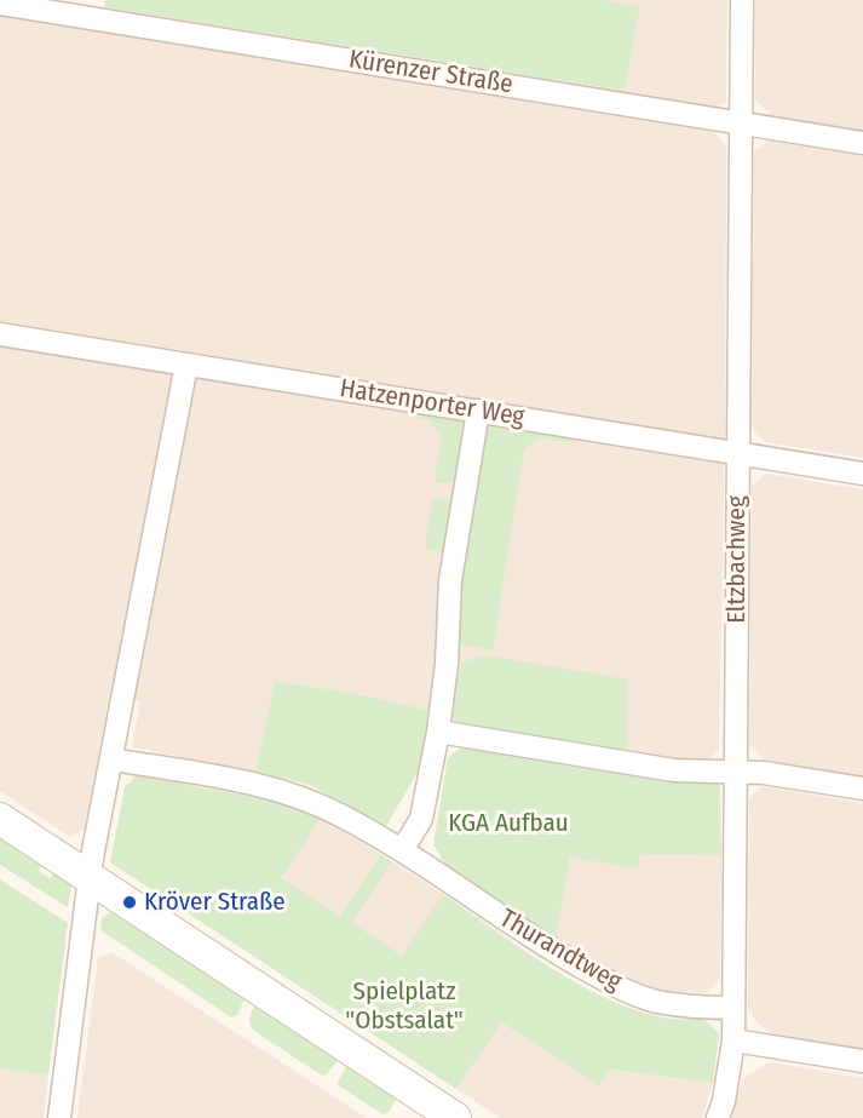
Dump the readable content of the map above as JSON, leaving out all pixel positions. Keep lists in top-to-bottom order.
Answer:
{
  "streets": {
    "street": [
      "Kürenzer Straße",
      "Hatzenporter Weg",
      "Eltzbachweg",
      "Thurandtweg"
    ]
  },
  "crossings": [
    ["Kürenzer Straße", "Eltzbachweg"],
    ["Hatzenporter Weg", "Eltzbachweg"],
    ["Eltzbachweg", "Thurandtweg"]
  ],
  "parks": ["KGA Aufbau", "Spielplatz \"Obstsalat\""],
  "places": ["Kröver Straße"]
}
